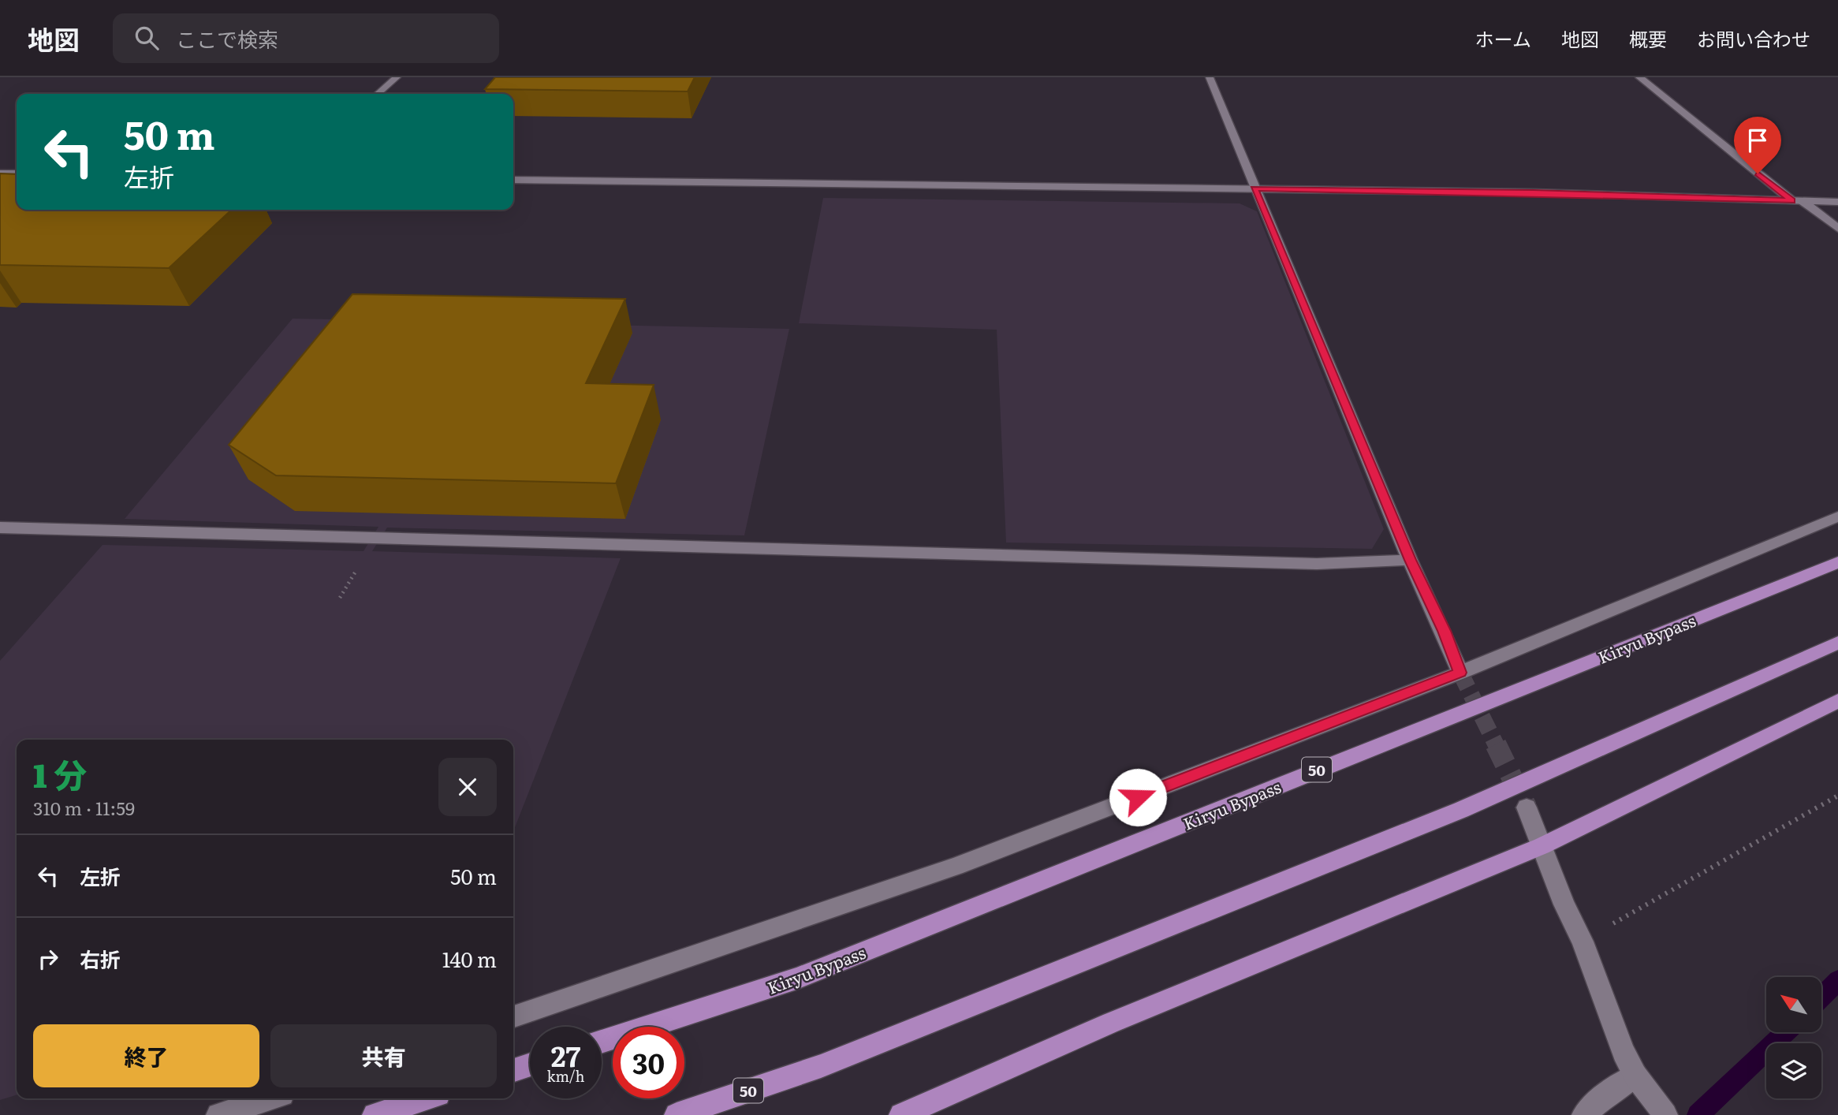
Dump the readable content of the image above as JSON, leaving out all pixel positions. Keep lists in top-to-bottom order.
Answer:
{
  "streets": {
    "highway": ["Kiryu Bypass", "50"]
  },
  "north": "top left",
  "page": {
    "header": "地図",
    "search": "ここで検索",
    "nav": [
      "ホーム",
      "地図",
      "概要",
      "お問い合わせ"
    ],
    "turn": ["50 m", "左折"],
    "heading": ["1 分", "310 m · 11:59"],
    "list": [
      {
        "name": "左折",
        "value": "50 m"
      },
      {
        "name": "右折",
        "value": "140 m"
      }
    ],
    "buttons": ["終了", "共有"],
    "speed": "27 km/h",
    "limit": "30"
  }
}
